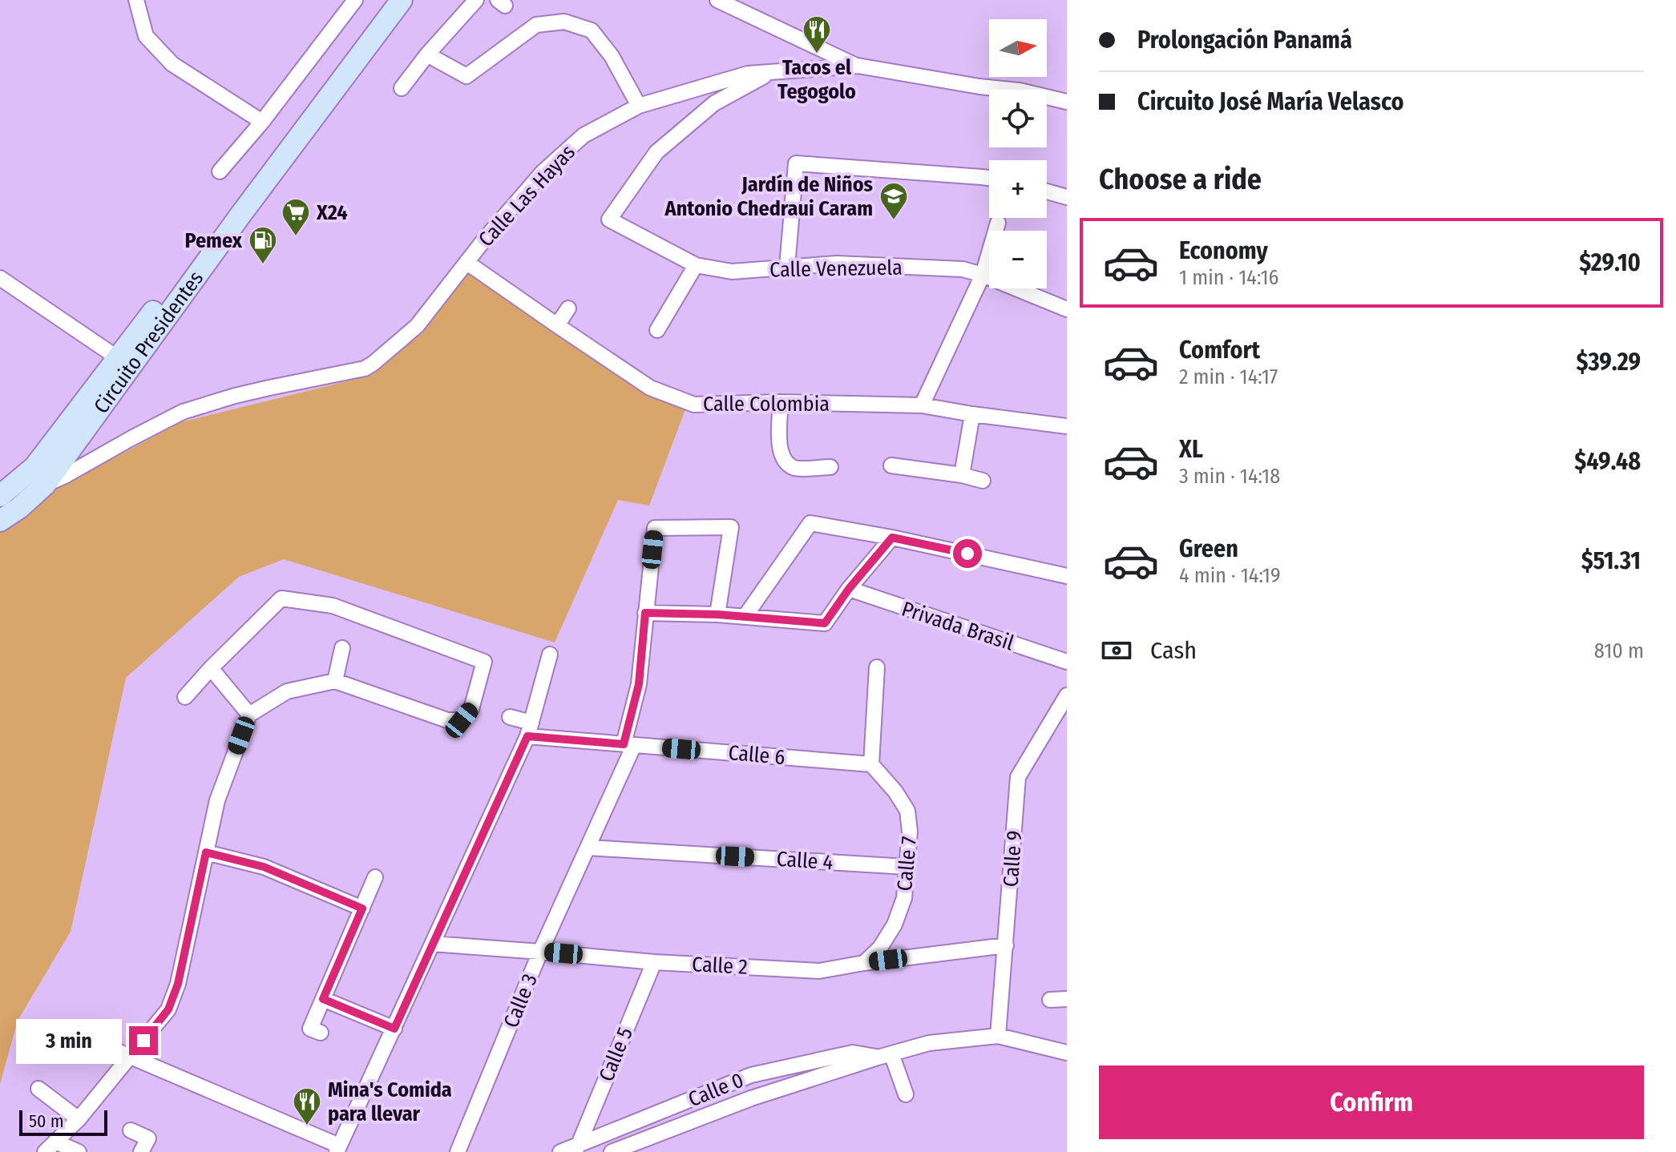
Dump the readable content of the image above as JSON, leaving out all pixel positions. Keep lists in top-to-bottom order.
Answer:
{
  "streets": {
    "main road": ["Circuito Presidentes"],
    "street": [
      "Calle Las Hayas",
      "Calle Venezuela",
      "Calle Colombia",
      "Privada Brasil",
      "Calle 6",
      "Calle 9",
      "Calle 4",
      "Calle 7",
      "Calle 2",
      "Calle 3",
      "Calle 5",
      "Calle 0"
    ]
  },
  "crossings": [
    ["Calle Las Hayas", "Calle Venezuela"],
    ["Calle Las Hayas", "Circuito Presidentes"],
    ["Calle Las Hayas", "Calle Colombia"],
    ["Calle 6", "Calle 7"],
    ["Calle 6", "Calle 3"],
    ["Calle 9", "Calle 2"],
    ["Calle 4", "Calle 7"],
    ["Calle 4", "Calle 3"],
    ["Calle 7", "Calle 2"],
    ["Calle 2", "Calle 3"],
    ["Calle 2", "Calle 5"],
    ["Calle 5", "Calle 0"]
  ],
  "places": {
    "restaurant": ["Tacos el Tegogolo", "Mina's Comida para llevar"],
    "school or university": ["Jardín de Niños Antonio Chedraui Caram"],
    "supermarket": ["X24"],
    "fuel station": ["Pemex"]
  },
  "scale_bar": "50 m",
  "north": "right",
  "page": {
    "banner": ["Prolongación Panamá", "Circuito José María Velasco"],
    "map_buttons": ["+", "−"],
    "heading": "Choose a ride",
    "list": [
      {
        "name": "Economy",
        "note": "1 min · 14:16",
        "value": "$29.10"
      },
      {
        "name": "Comfort",
        "note": "2 min · 14:17",
        "value": "$39.29"
      },
      {
        "name": "XL",
        "note": "3 min · 14:18",
        "value": "$49.48"
      },
      {
        "name": "Green",
        "note": "4 min · 14:19",
        "value": "$51.31"
      }
    ],
    "pay": ["Cash", "810 m"],
    "bubble": "3 min",
    "buttons": "Confirm",
    "scale": "50 m"
  }
}
